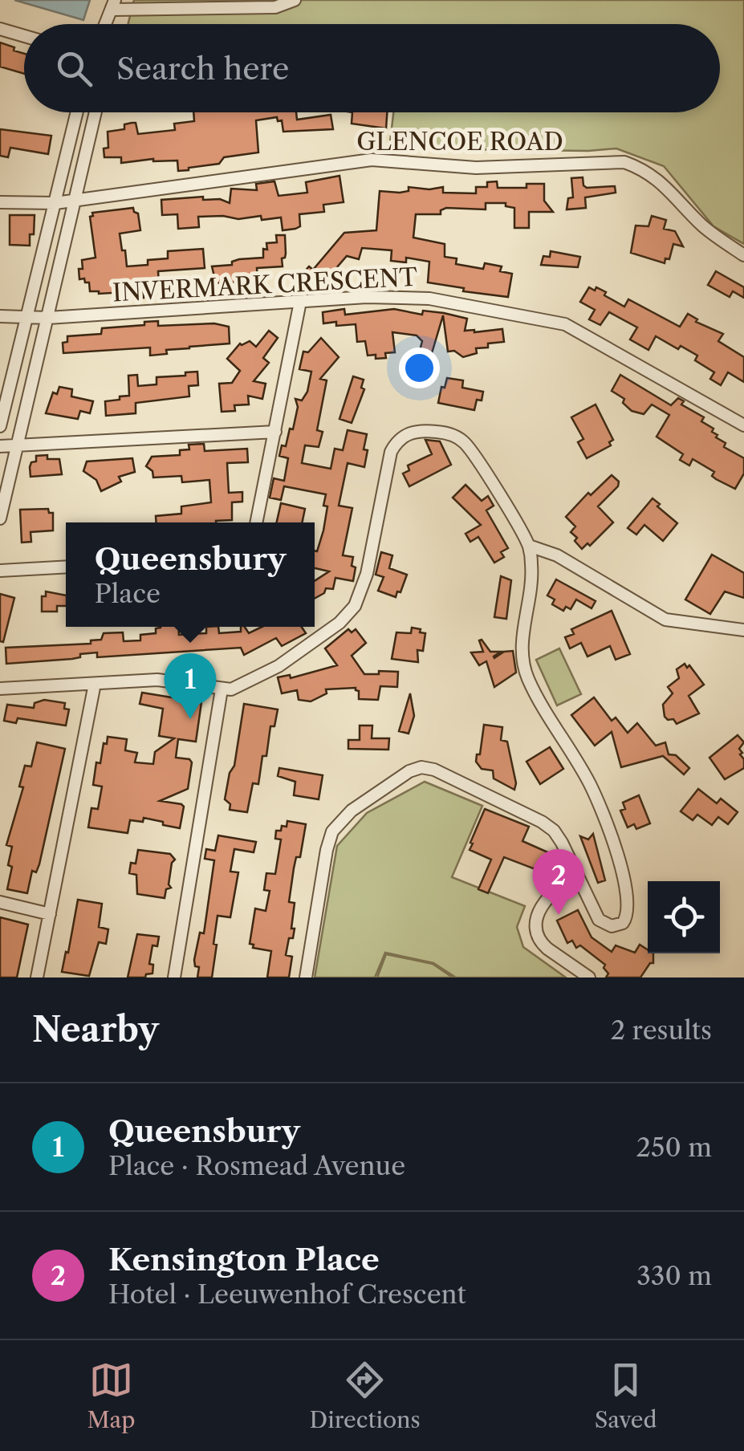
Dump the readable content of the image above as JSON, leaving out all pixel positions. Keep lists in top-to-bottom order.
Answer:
{
  "streets": {
    "street": ["GLENCOE ROAD", "INVERMARK CRESCENT"]
  },
  "page": {
    "search": "Search here",
    "popup": ["Queensbury", "Place"],
    "pins": ["1", "2"],
    "heading": ["Nearby", "2 results"],
    "list": [
      {
        "mark": "1",
        "name": "Queensbury",
        "note": "Place · Rosmead Avenue",
        "value": "250 m"
      },
      {
        "mark": "2",
        "name": "Kensington Place",
        "note": "Hotel · Leeuwenhof Crescent",
        "value": "330 m"
      }
    ],
    "nav": ["Map", "Directions", "Saved"]
  }
}
